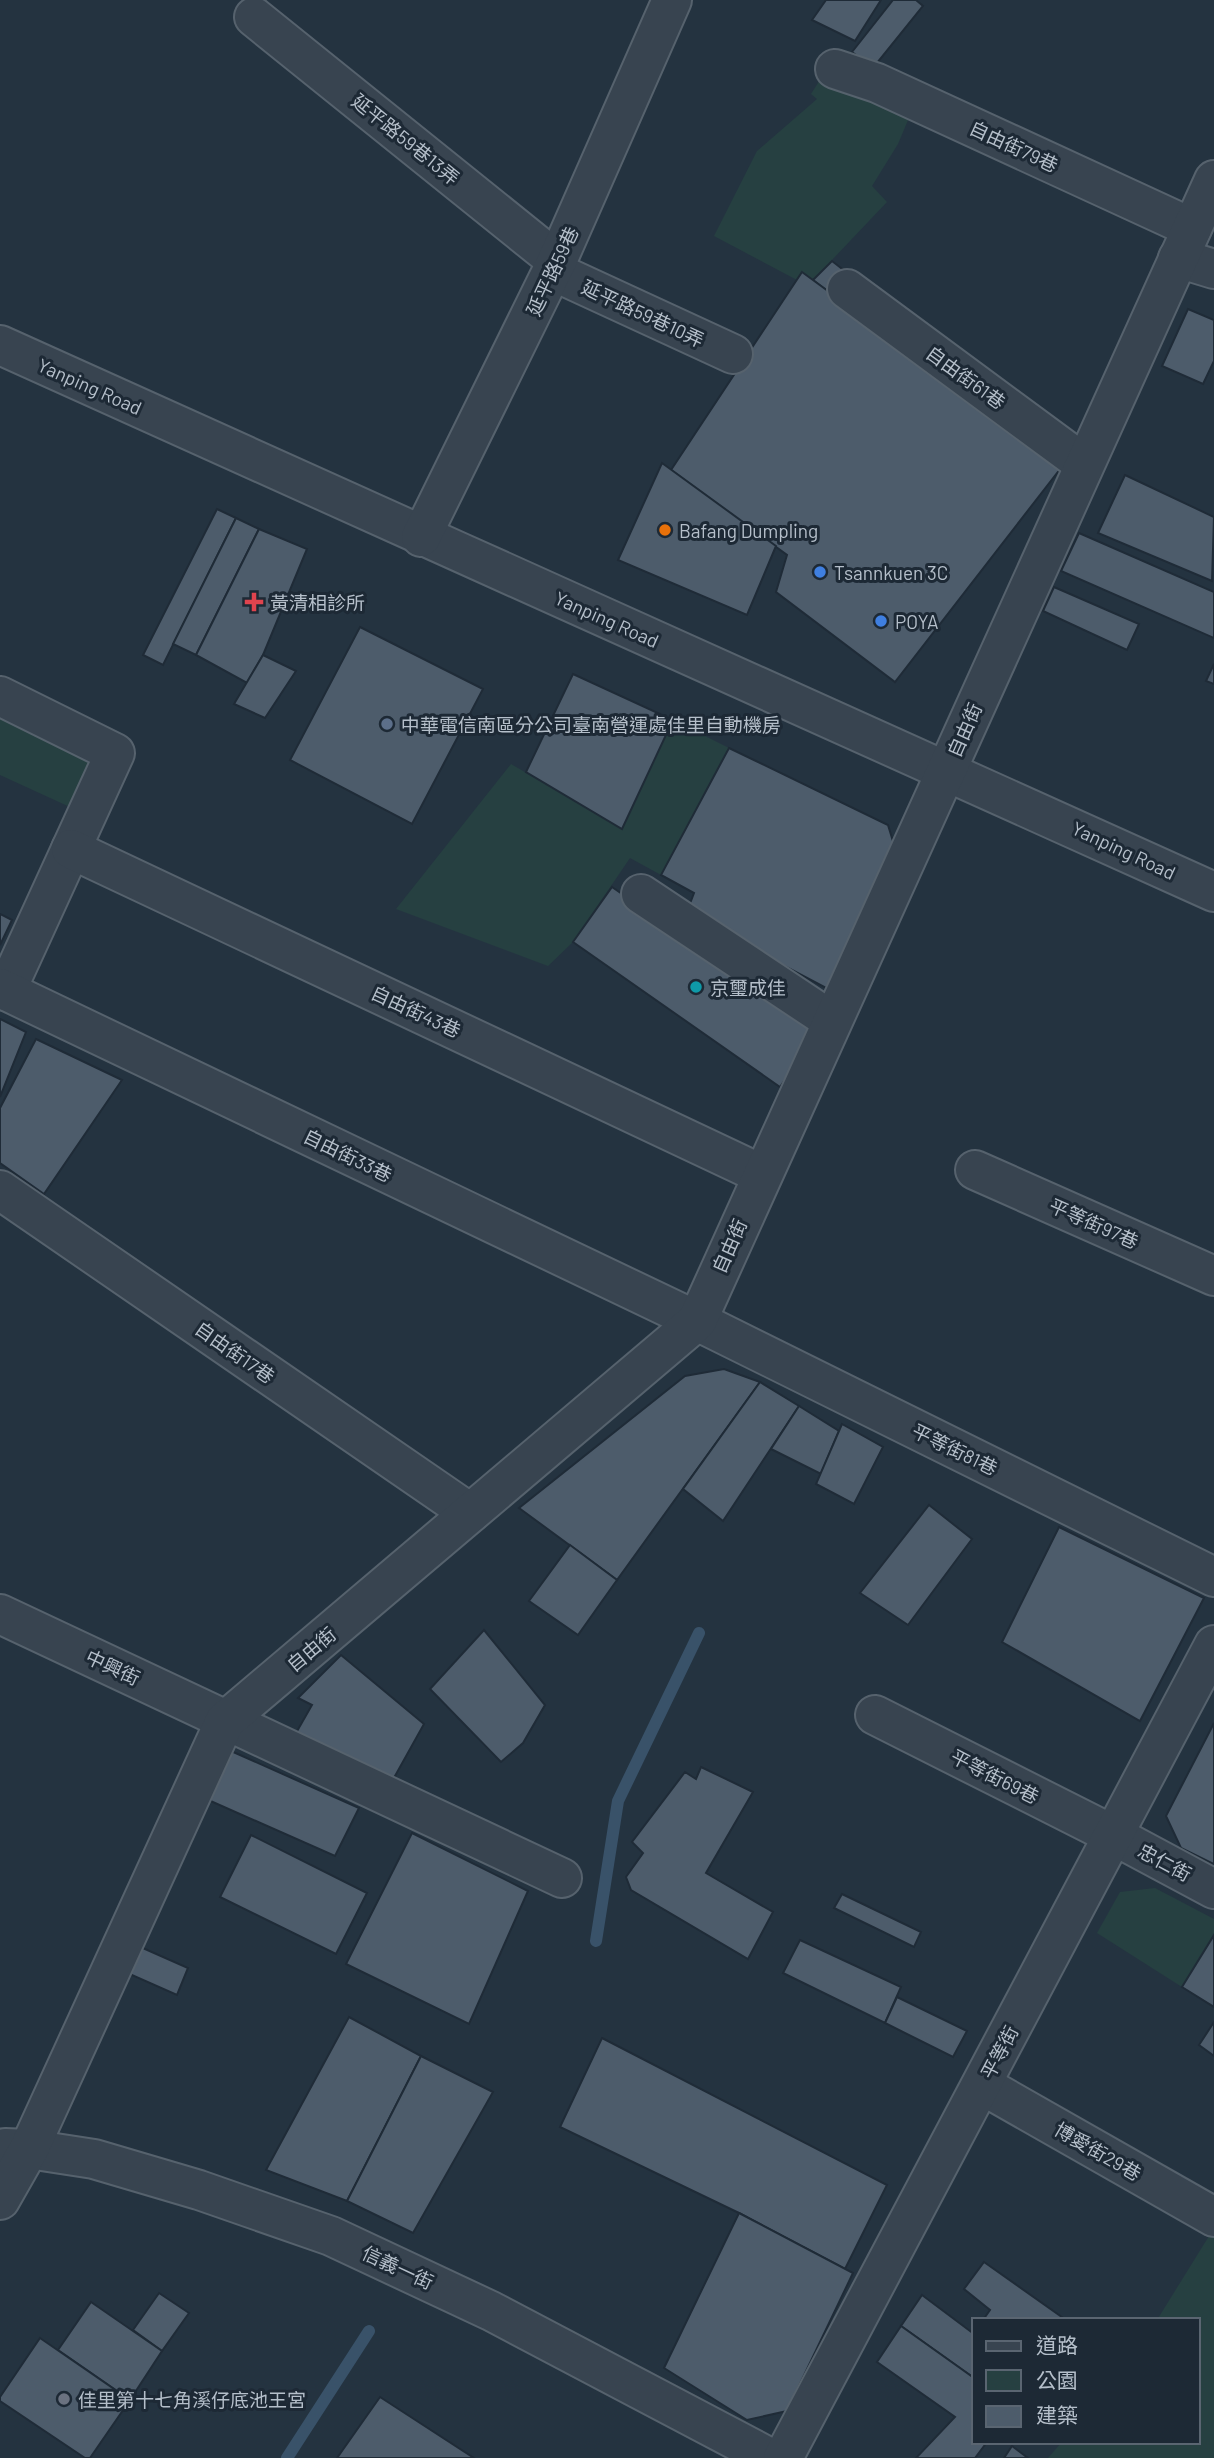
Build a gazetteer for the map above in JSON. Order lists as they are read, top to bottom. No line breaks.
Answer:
{"streets":{"street":["延平路59巷13弄","自由街79巷","延平路59巷","延平路59巷10弄","自由街61巷","Yanping Road","自由街","自由街43巷","自由街33巷","平等街97巷","自由街17巷","平等街81巷","中興街","平等街69巷","忠仁街","平等街","博愛街29巷","信義一街"]},"crossings":[["延平路59巷13弄","延平路59巷"],["延平路59巷13弄","延平路59巷10弄"],["自由街79巷","自由街"],["延平路59巷","延平路59巷10弄"],["延平路59巷","Yanping Road"],["自由街61巷","自由街"],["Yanping Road","自由街"],["自由街","自由街43巷"],["自由街","自由街33巷"],["自由街","自由街17巷"],["自由街","平等街81巷"],["自由街","中興街"],["自由街","信義一街"],["自由街33巷","平等街81巷"],["平等街69巷","忠仁街"],["平等街69巷","平等街"],["忠仁街","平等街"],["平等街","博愛街29巷"]],"places":{"other":["Bafang Dumpling","Tsannkuen 3C","POYA","中華電信南區分公司臺南營運處佳里自動機房","京璽成佳","佳里第十七角溪仔底池王宮"],"health":["黃清相診所"]},"legend":["道路","公園","建築"]}
